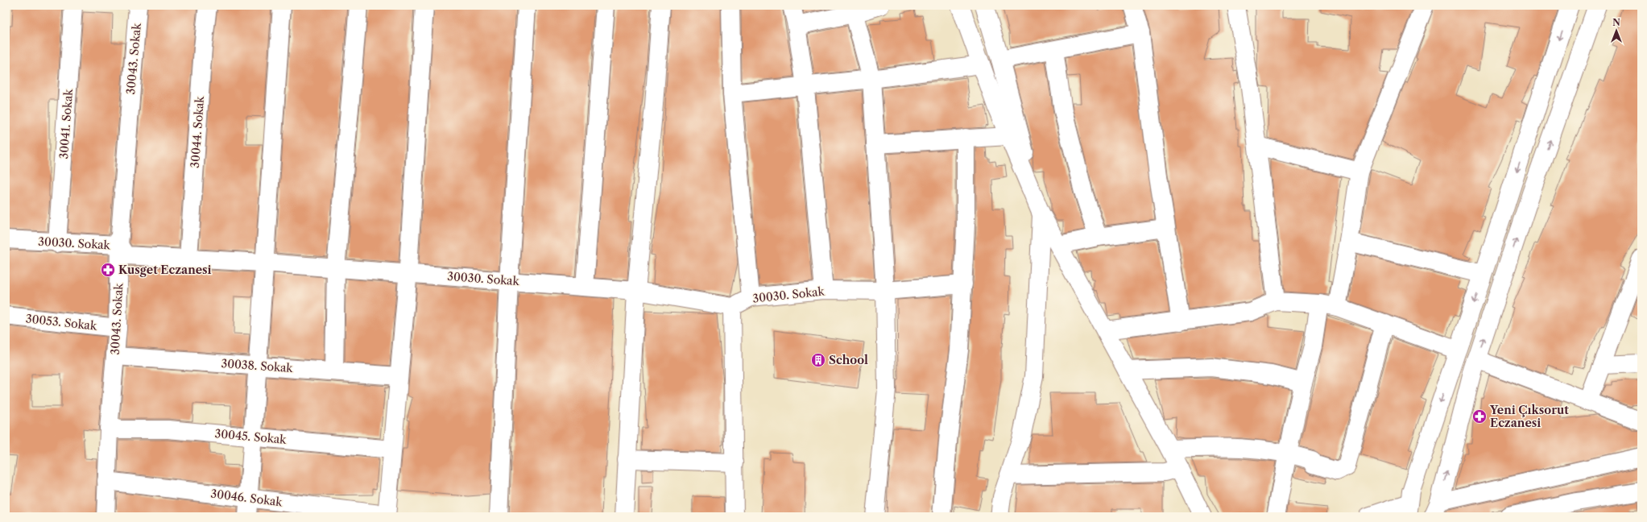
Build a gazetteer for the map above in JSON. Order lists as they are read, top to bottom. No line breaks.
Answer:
{"streets":{"street":["30043. Sokak","30041. Sokak","30044. Sokak","30030. Sokak","30053. Sokak","30038. Sokak","30045. Sokak","30046. Sokak"]},"crossings":[["30043. Sokak","30030. Sokak"],["30043. Sokak","30053. Sokak"],["30043. Sokak","30038. Sokak"],["30043. Sokak","30045. Sokak"],["30043. Sokak","30046. Sokak"],["30041. Sokak","30030. Sokak"],["30044. Sokak","30030. Sokak"]],"places":{"pharmacy":["Kusget Eczanesi","Yeni Çıksorut Eczanesi"],"building":["School"]},"north":"top"}
